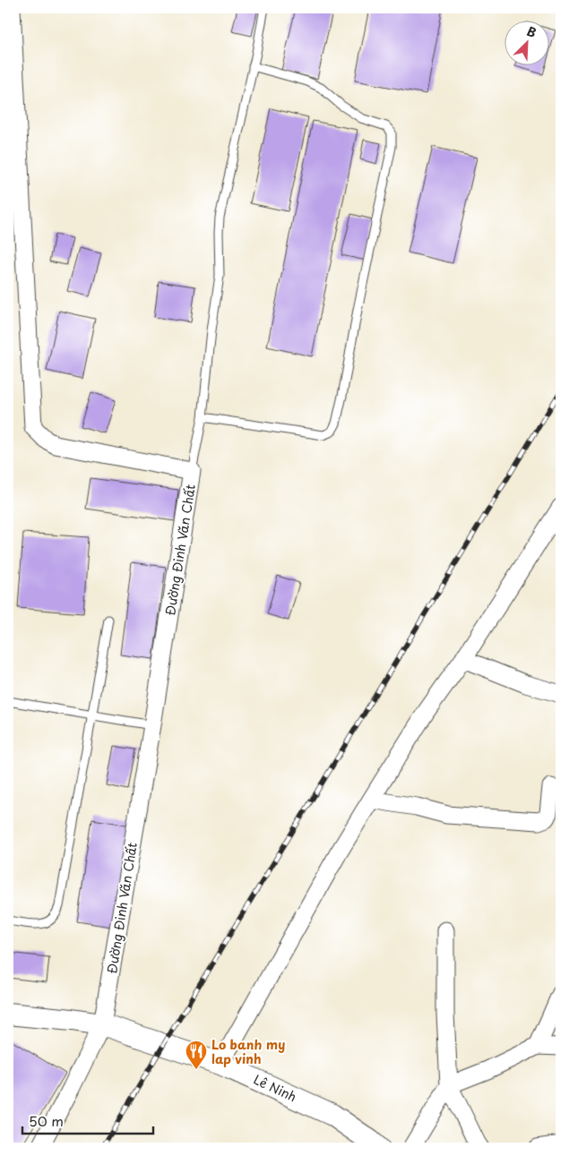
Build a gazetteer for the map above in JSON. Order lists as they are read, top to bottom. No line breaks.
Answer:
{"streets":{"street":["Đường Đinh Văn Chất","Lê Ninh"]},"crossings":[["Đường Đinh Văn Chất","Lê Ninh"]],"places":{"restaurant":["Lo banh my lap vinh"]},"scale_bar":"50 m","north":"top right"}
